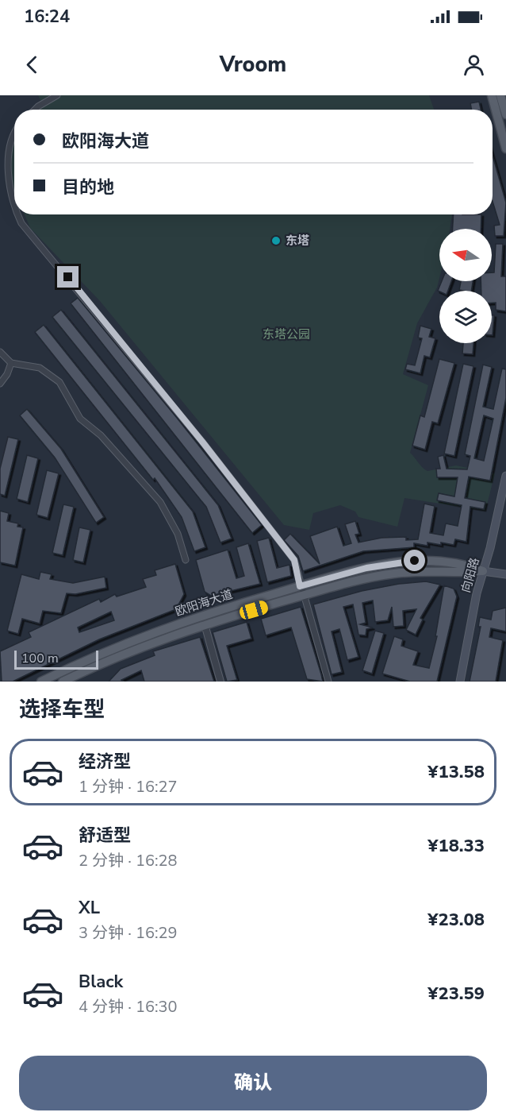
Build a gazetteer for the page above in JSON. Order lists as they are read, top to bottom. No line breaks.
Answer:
{"streets":{"main road":["向阳路","欧阳海大道"]},"crossings":[["向阳路","欧阳海大道"]],"parks":["东塔公园"],"places":["东塔"],"scale_bar":"100 m","north":"left","page":{"status":"16:24","header":"Vroom","banner":["欧阳海大道","目的地"],"scale":"100 m","heading":"选择车型","list":[{"name":"经济型","note":"1 分钟 · 16:27","value":"¥13.58"},{"name":"舒适型","note":"2 分钟 · 16:28","value":"¥18.33"},{"name":"XL","note":"3 分钟 · 16:29","value":"¥23.08"},{"name":"Black","note":"4 分钟 · 16:30","value":"¥23.59"}],"buttons":"确认"}}
